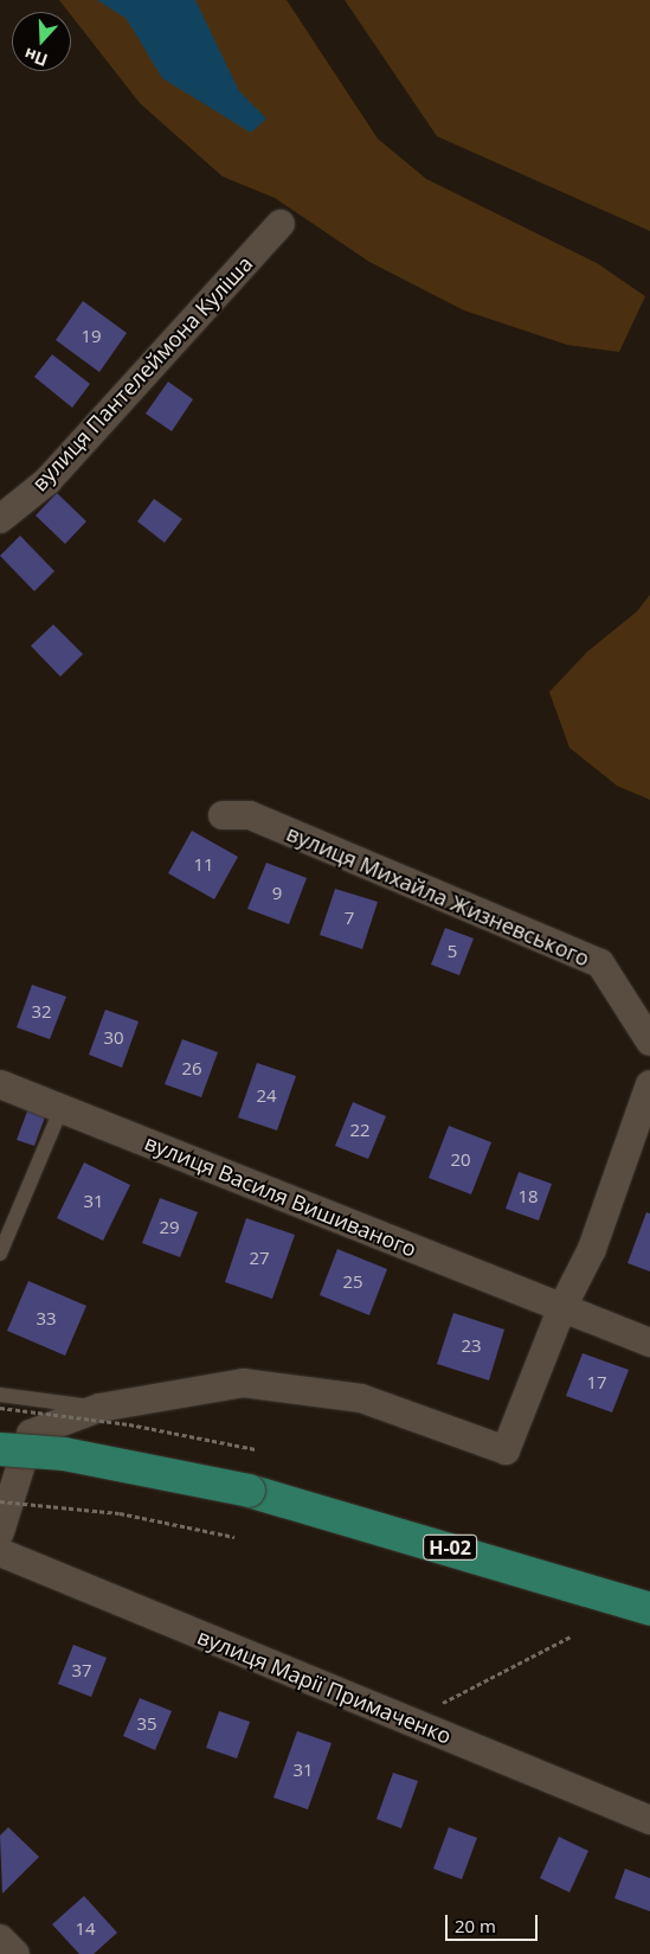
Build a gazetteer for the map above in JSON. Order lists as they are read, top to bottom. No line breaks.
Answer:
{"streets":{"main road":["Н-02"],"street":["вулиця Пантелеймона Куліша","вулиця Михайла Жизневського","вулиця Василя Вишиваного","вулиця Марії Примаченко"]},"house_numbers":["19","11","9","7","5","32","30","26","24","22","20","18","31","29","27","25","33","23","17","37","35","31","14"],"scale_bar":"20 m","north":"bottom"}
